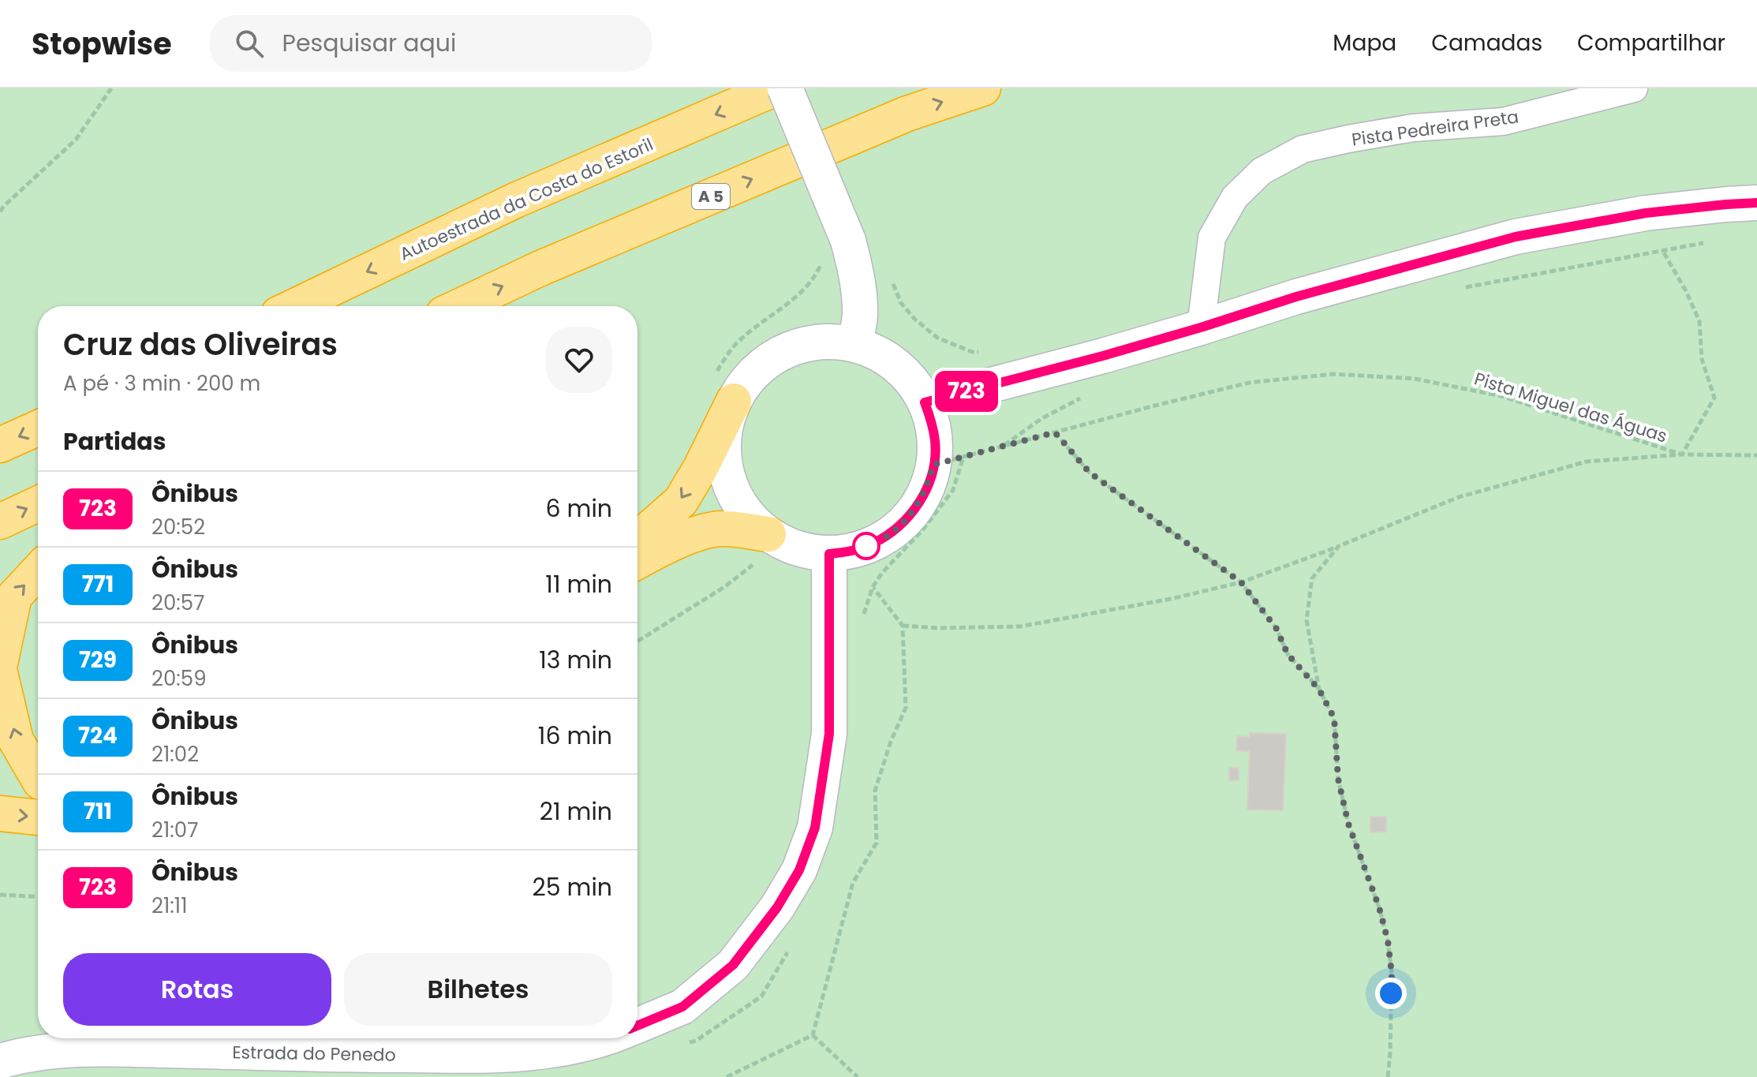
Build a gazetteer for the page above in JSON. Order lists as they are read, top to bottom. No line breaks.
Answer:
{"streets":{"highway":["A 5","Autoestrada da Costa do Estoril"],"street":["Pista Pedreira Preta","Estrada do Penedo"],"path":["Pista Miguel das Águas"]},"crossings":[["Pista Miguel das Águas","Estrada do Penedo"]],"lines":["bus line 723"],"page":{"header":"Stopwise","search":"Pesquisar aqui","nav":["Mapa","Camadas","Compartilhar"],"on_map":"723","heading":[["Cruz das Oliveiras","A pé · 3 min · 200 m"],"Partidas"],"list":[{"mark":"723","name":"Ônibus","note":"20:52","value":"6 min"},{"mark":"771","name":"Ônibus","note":"20:57","value":"11 min"},{"mark":"729","name":"Ônibus","note":"20:59","value":"13 min"},{"mark":"724","name":"Ônibus","note":"21:02","value":"16 min"},{"mark":"711","name":"Ônibus","note":"21:07","value":"21 min"},{"mark":"723","name":"Ônibus","note":"21:11","value":"25 min"}],"buttons":["Rotas","Bilhetes"]}}
